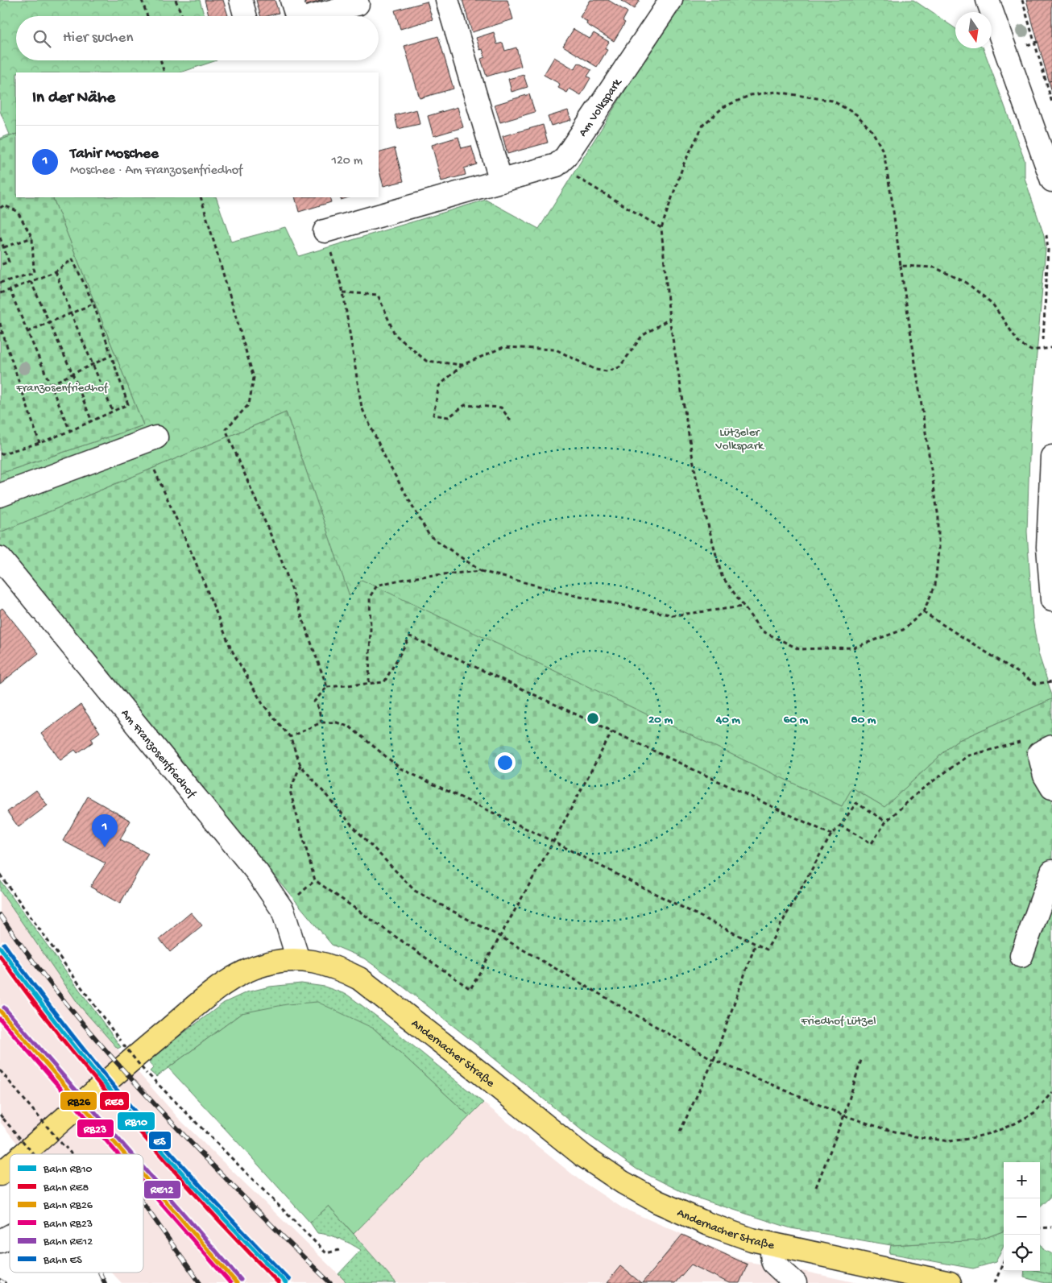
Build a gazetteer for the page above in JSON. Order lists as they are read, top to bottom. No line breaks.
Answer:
{"streets":{"main road":["Andernacher Straße"],"street":["Am Volkspark","Am Franzosenfriedhof"]},"crossings":[["Am Franzosenfriedhof","Andernacher Straße"]],"parks":["Franzosenfriedhof","Lützeler Volkspark","Friedhof Lützel"],"lines":["rail line ES","rail line RB10","rail line RE8","rail line RE12","rail line RB26","rail line RB23"],"legend":["Bahn RB10","Bahn RE8","Bahn RB26","Bahn RB23","Bahn RE12","Bahn ES"],"north":"bottom","page":{"search":"Hier suchen","heading":"In der Nähe","list":[{"mark":"1","name":"Tahir Moschee","note":"Moschee · Am Franzosenfriedhof","value":"120 m"}],"pins":"1","map_buttons":["+","−"]},"rings":["20 m","40 m","60 m","80 m"]}
